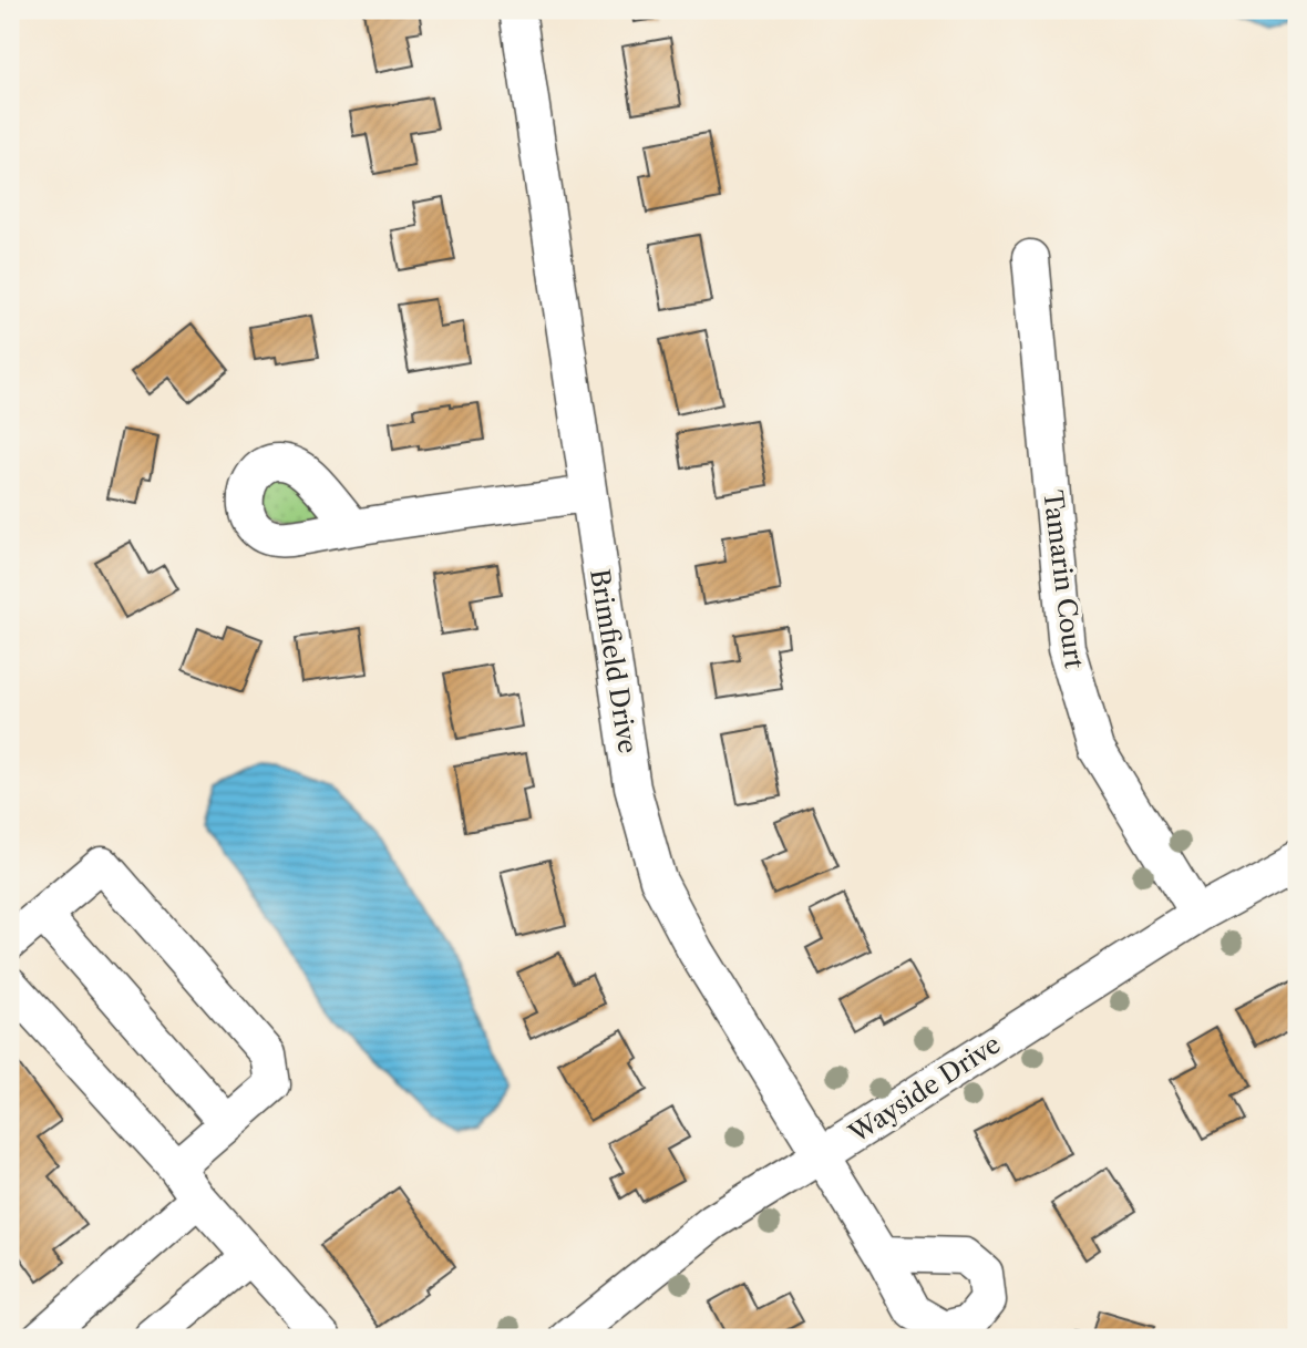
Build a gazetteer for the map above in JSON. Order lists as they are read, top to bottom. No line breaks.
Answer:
{"streets":{"street":["Tamarin Court","Brimfield Drive","Wayside Drive"]},"crossings":[["Tamarin Court","Wayside Drive"],["Brimfield Drive","Wayside Drive"]]}
